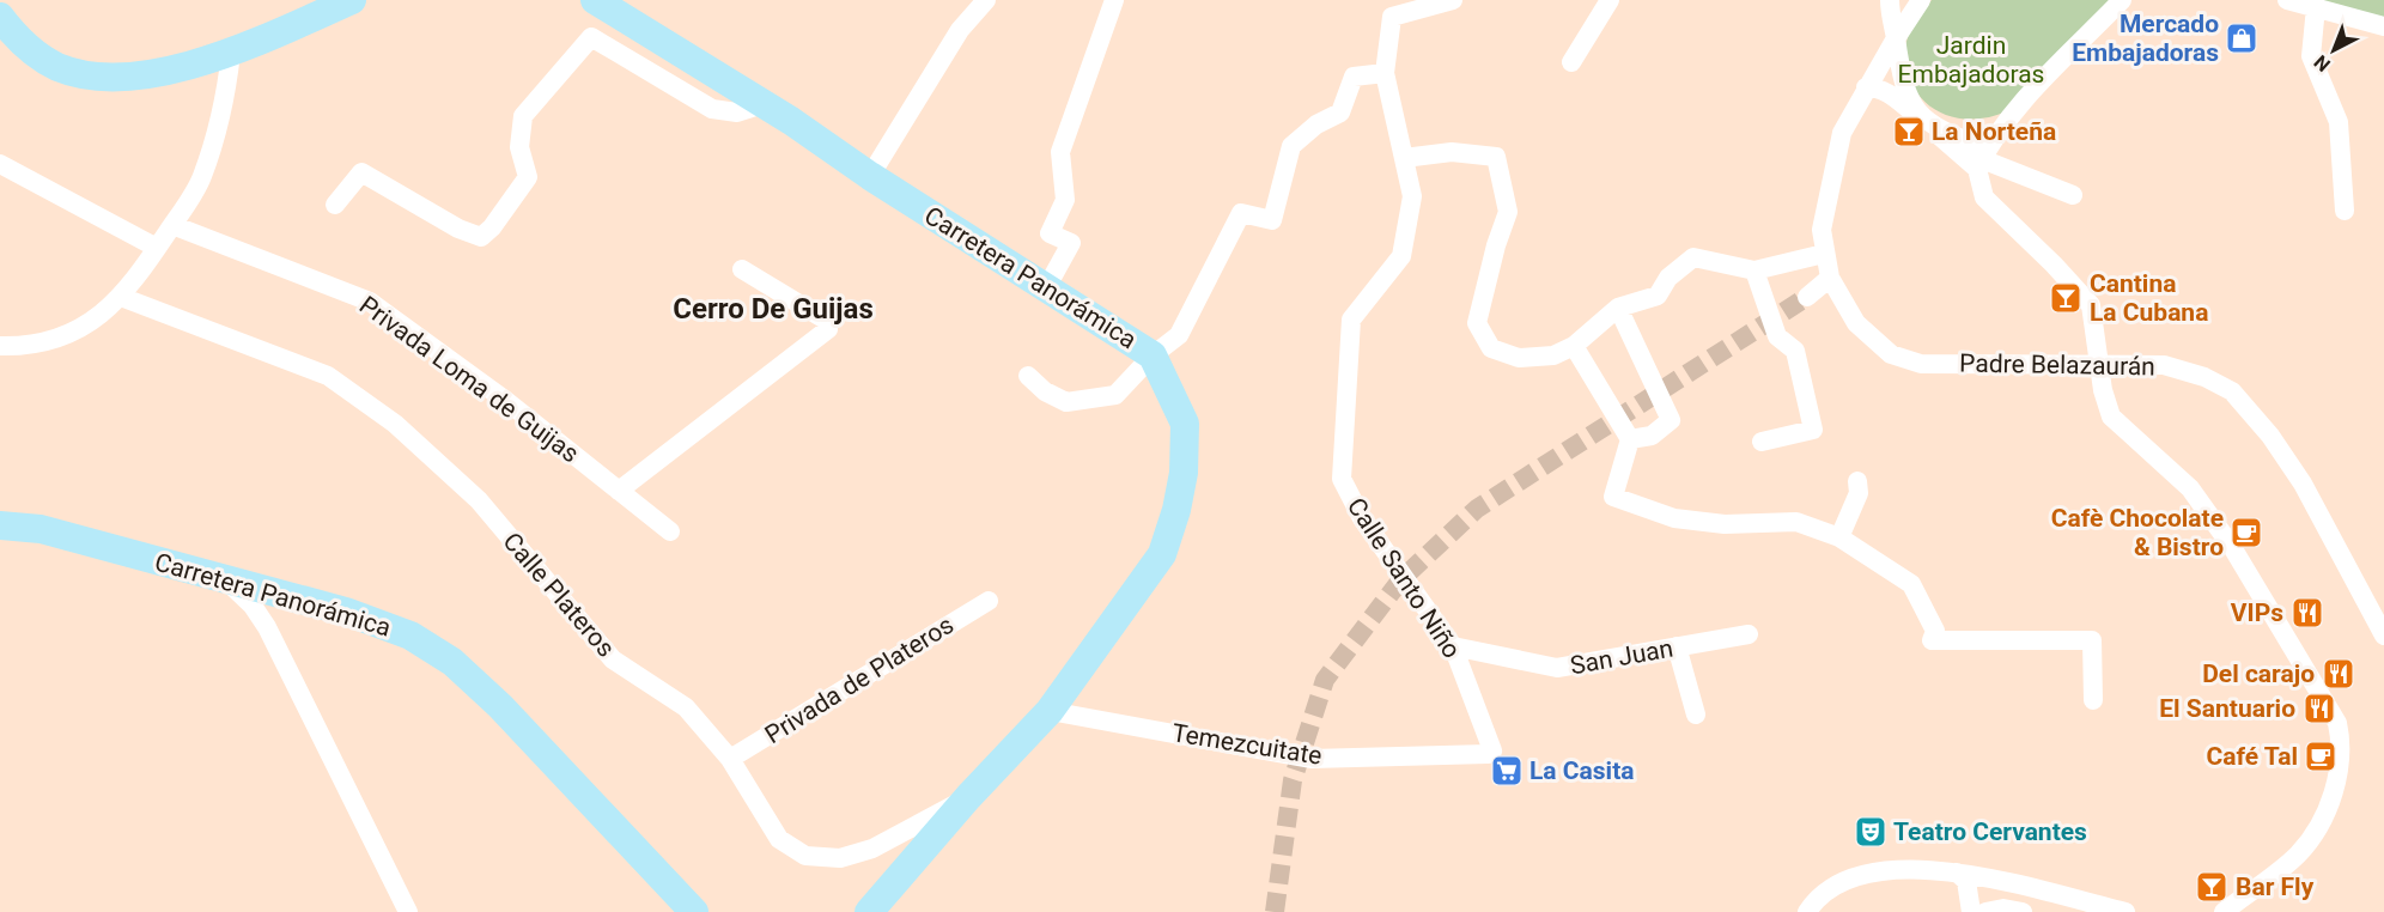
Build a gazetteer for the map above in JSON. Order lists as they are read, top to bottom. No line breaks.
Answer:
{"streets":{"street":["Carretera Panorámica","Padre Belazaurán","Privada Loma de Guijas","Calle Santo Niño","Calle Plateros","San Juan","Privada de Plateros","Temezcuitate"]},"crossings":[["Carretera Panorámica","Calle Plateros"],["Carretera Panorámica","Temezcuitate"],["Calle Santo Niño","San Juan"],["Calle Santo Niño","Temezcuitate"],["Calle Plateros","Privada de Plateros"]],"districts":["Cerro De Guijas"],"parks":["Jardin Embajadoras"],"places":{"shop":["Mercado Embajadoras"],"bar":["La Norteña","Cantina La Cubana","Bar Fly"],"cafe":["Cafè Chocolate & Bistro","Café Tal"],"restaurant":["VIPs","Del carajo","El Santuario"],"supermarket":["La Casita"],"theatre":["Teatro Cervantes"]},"north":"bottom left"}
